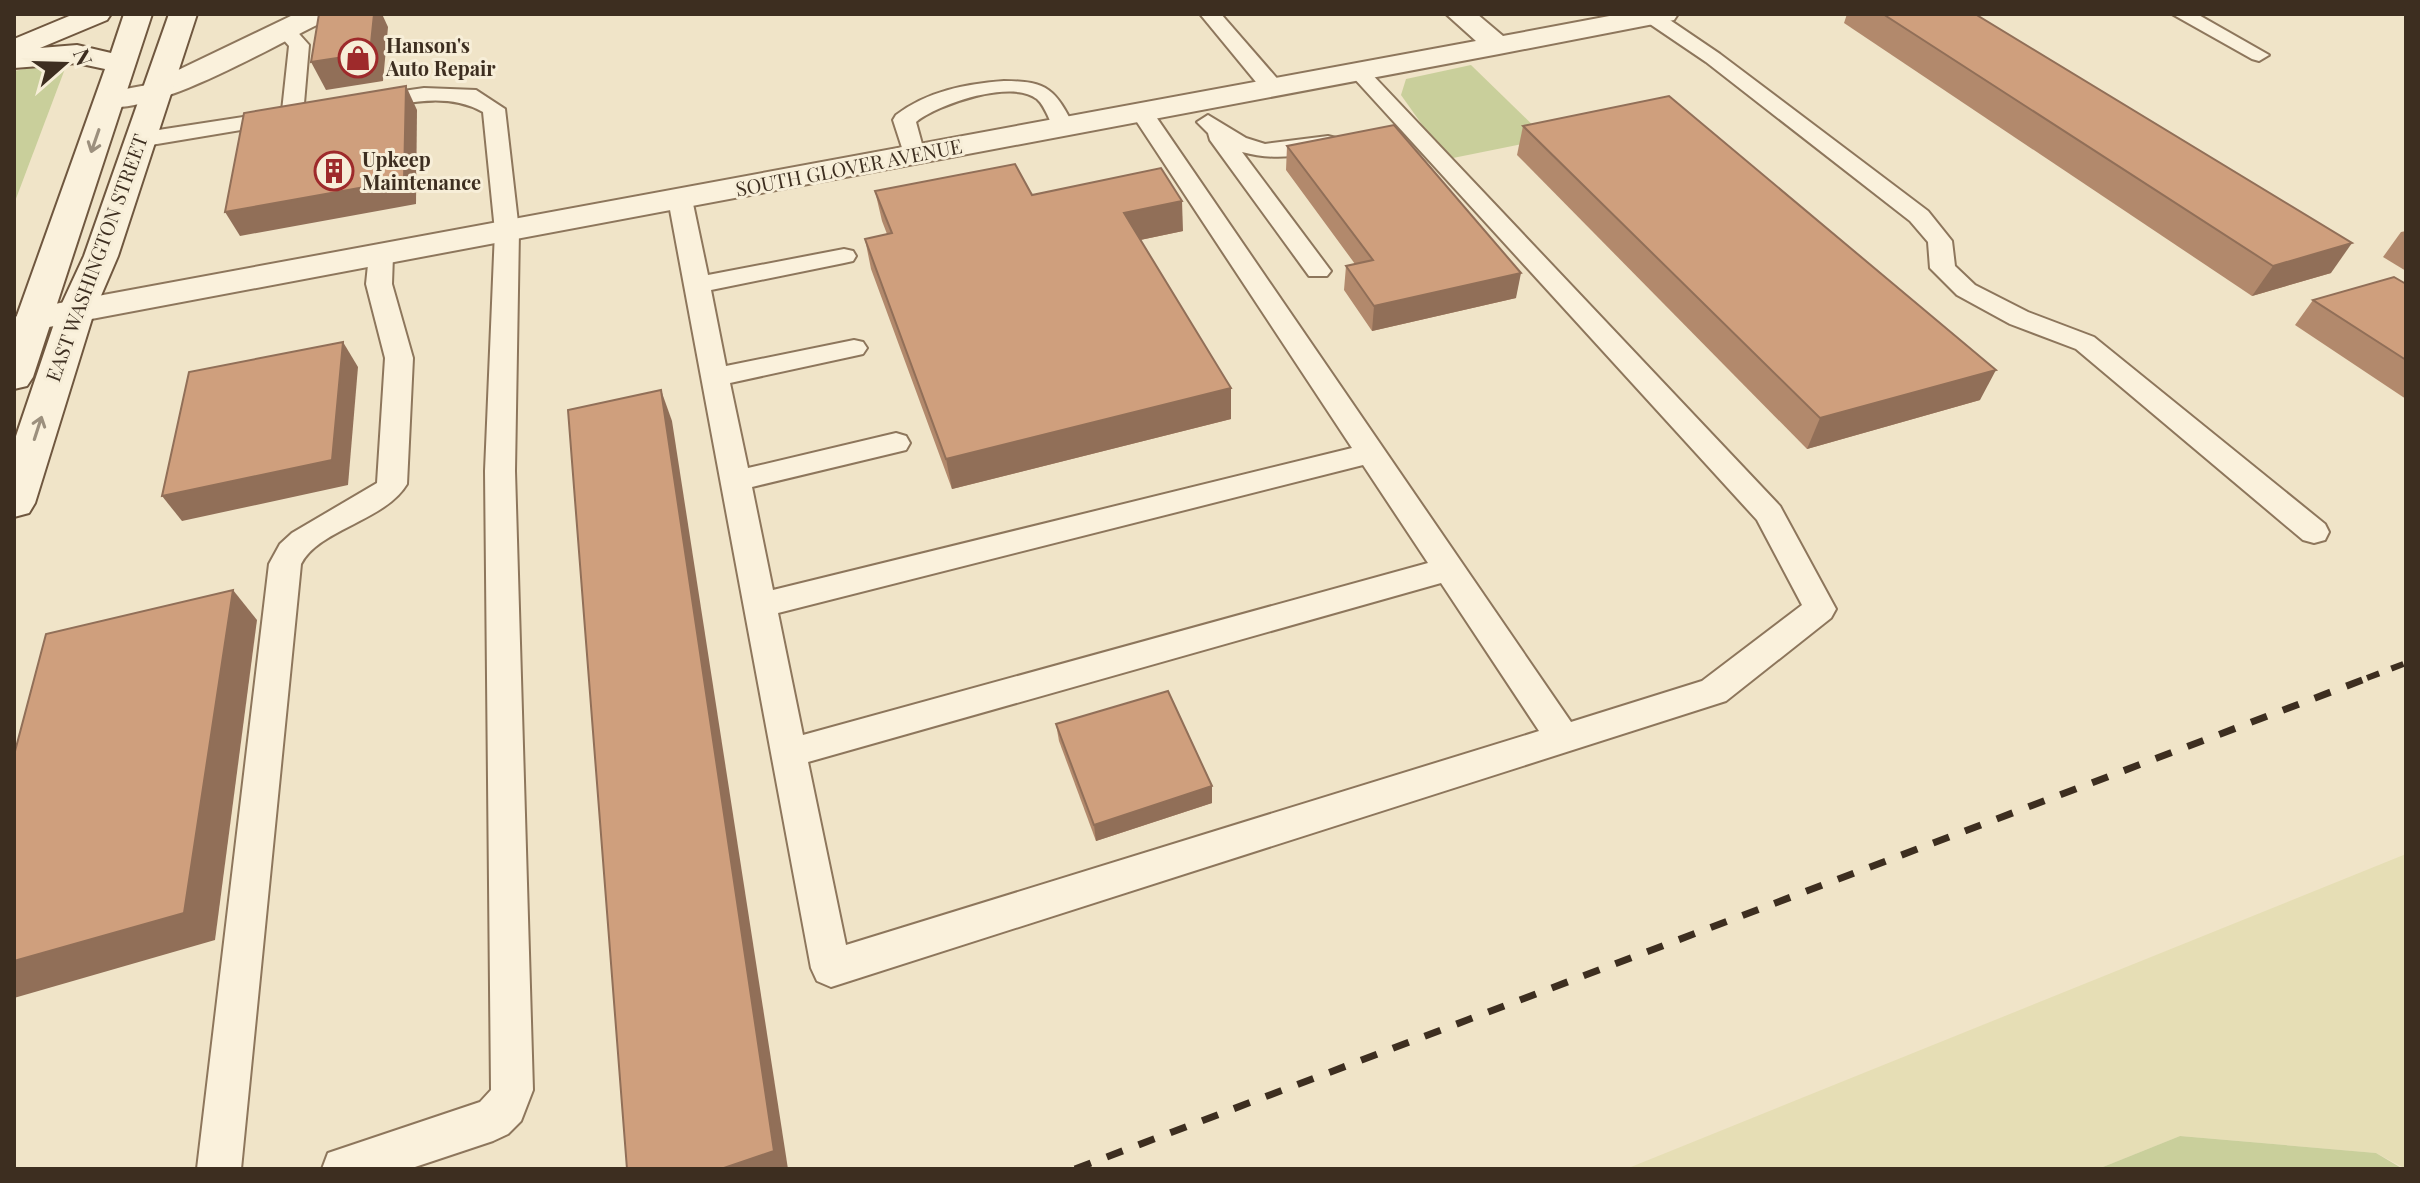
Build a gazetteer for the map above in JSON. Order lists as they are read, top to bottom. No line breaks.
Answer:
{"streets":{"street":["SOUTH GLOVER AVENUE","EAST WASHINGTON STREET"]},"crossings":[["SOUTH GLOVER AVENUE","EAST WASHINGTON STREET"]],"places":{"shop":["Hanson's Auto Repair"],"building":["Upkeep Maintenance"]},"north":"right"}
